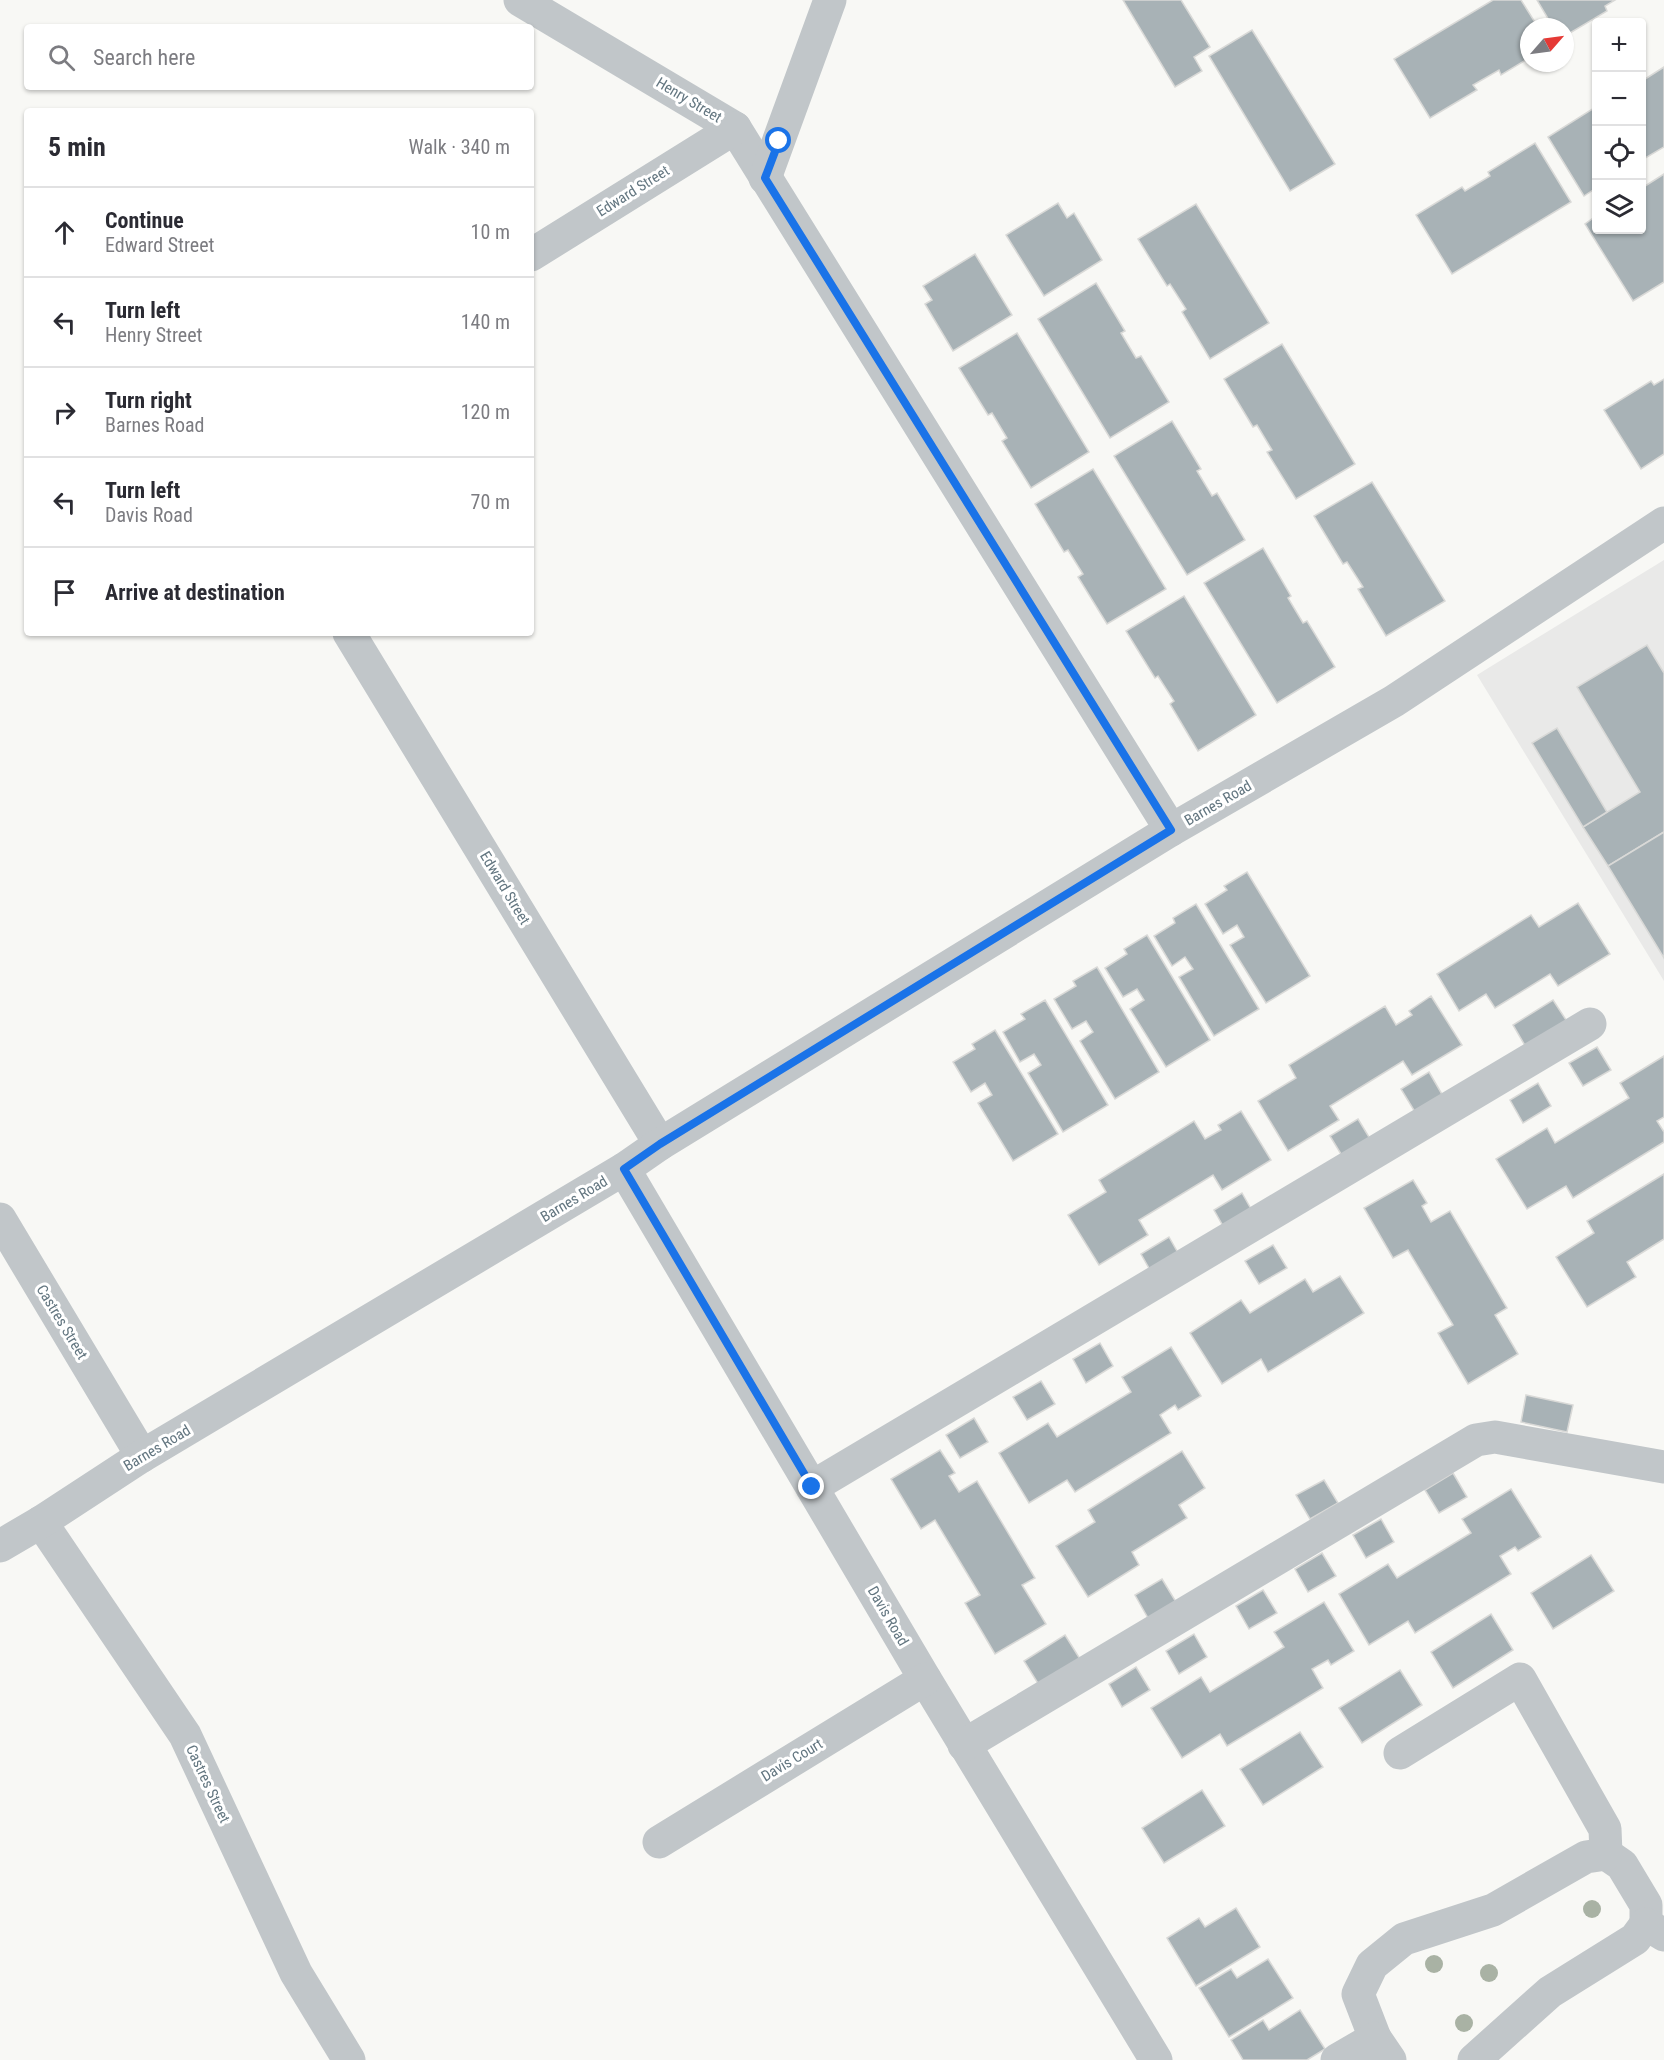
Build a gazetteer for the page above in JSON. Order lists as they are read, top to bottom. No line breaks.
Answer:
{"streets":{"street":["Henry Street","Edward Street","Barnes Road","Castres Street","Davis Road","Davis Court"]},"crossings":[["Henry Street","Edward Street"],["Henry Street","Barnes Road"],["Edward Street","Barnes Road"],["Barnes Road","Castres Street"],["Barnes Road","Davis Road"],["Davis Road","Davis Court"]],"north":"top right","page":{"map_buttons":["+","−"],"search":"Search here","heading":["5 min","Walk · 340 m"],"list":[["Continue","Edward Street","10 m"],["Turn left","Henry Street","140 m"],["Turn right","Barnes Road","120 m"],["Turn left","Davis Road","70 m"],"Arrive at destination"]}}
